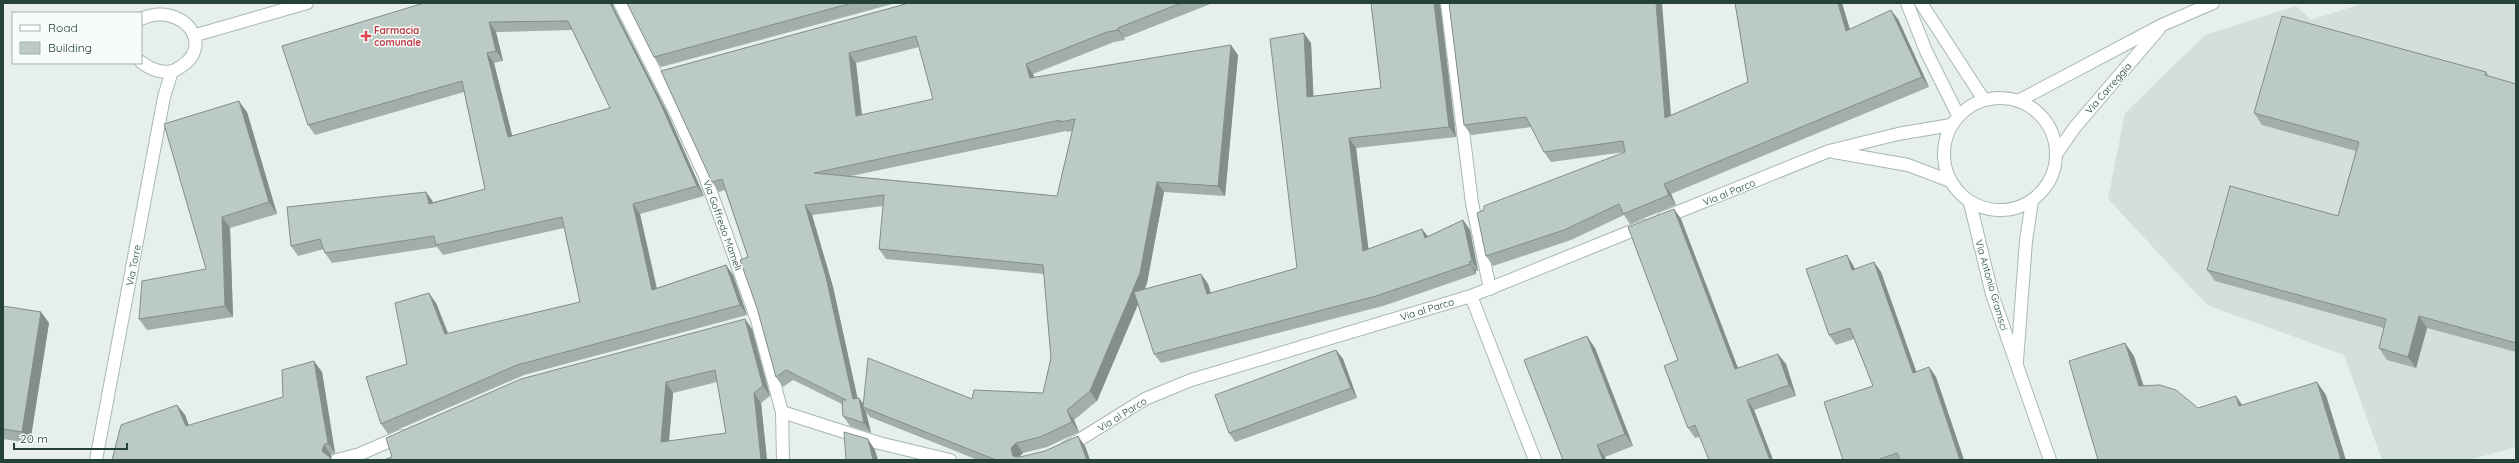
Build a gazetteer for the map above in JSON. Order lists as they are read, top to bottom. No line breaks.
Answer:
{"streets":{"street":["Via Carreggia","Via al Parco","Via Goffredo Mameli","Via Torre","Via Antonio Gramsci"]},"crossings":[["Via Carreggia","Via al Parco"],["Via Carreggia","Via Antonio Gramsci"],["Via al Parco","Via Antonio Gramsci"]],"places":{"health":["Farmacia comunale"]},"legend":["Road","Building"],"scale_bar":"20 m"}
